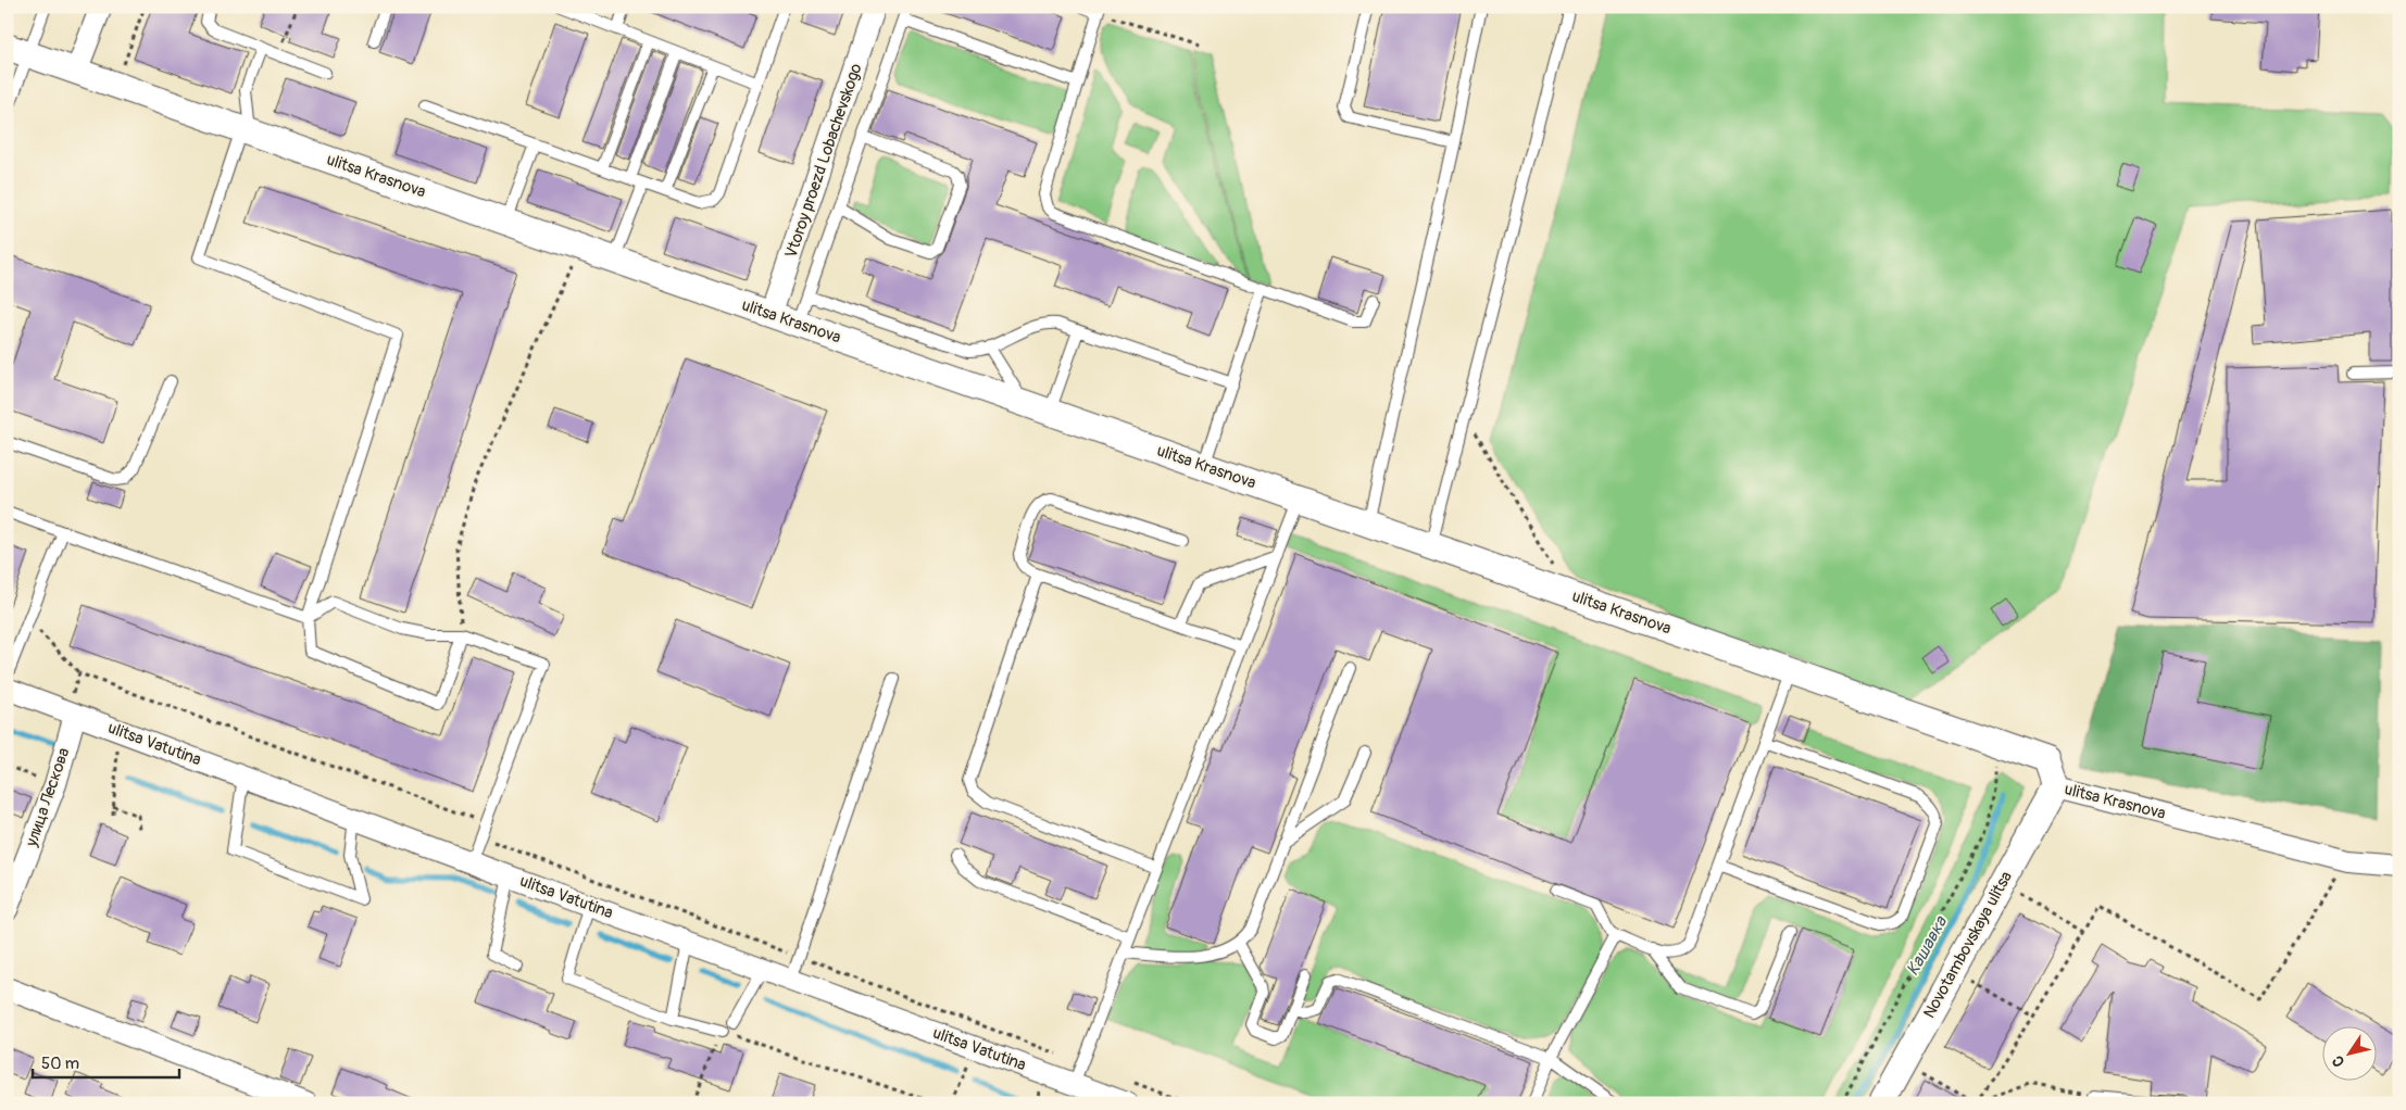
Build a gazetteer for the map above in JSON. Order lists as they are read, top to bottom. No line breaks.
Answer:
{"streets":{"street":["Vtoroy proezd Lobachevskogo","ulitsa Krasnova","ulitsa Vatutina","улица Лескова","Novotambovskaya ulitsa"]},"crossings":[["Vtoroy proezd Lobachevskogo","ulitsa Krasnova"],["ulitsa Krasnova","Novotambovskaya ulitsa"],["ulitsa Vatutina","улица Лескова"]],"water":["Кашавка"],"scale_bar":"50 m","north":"bottom left"}
